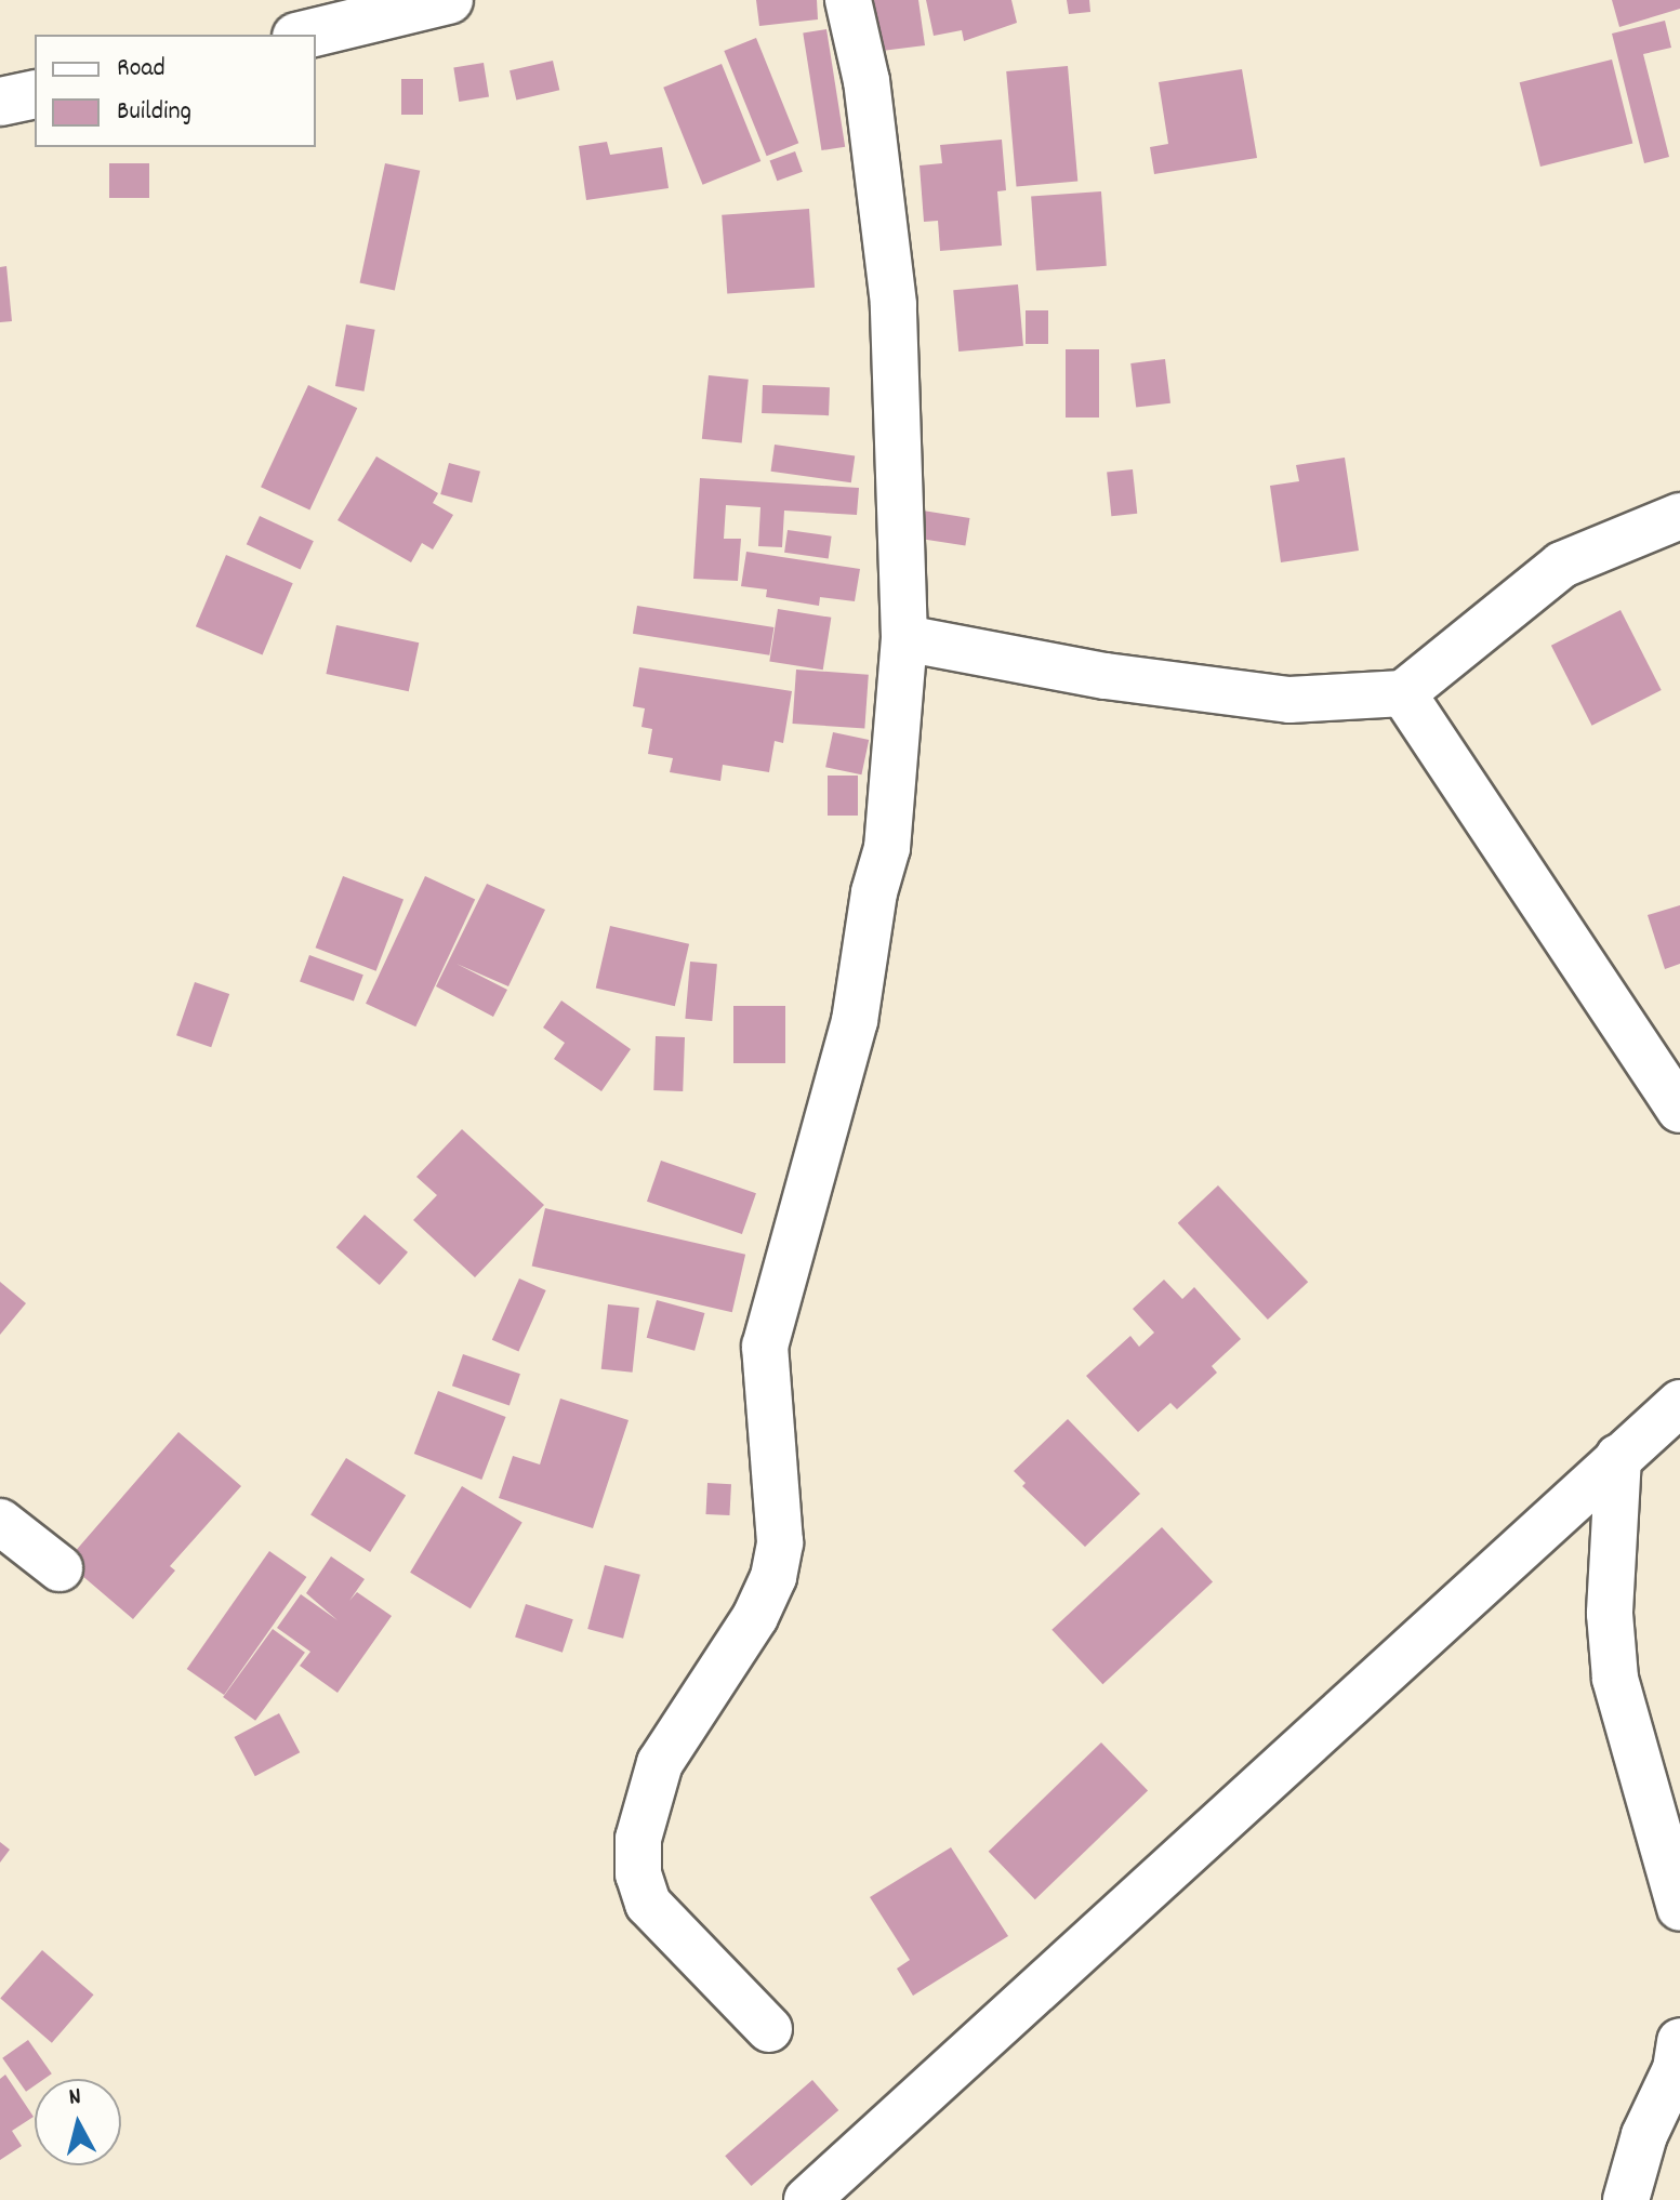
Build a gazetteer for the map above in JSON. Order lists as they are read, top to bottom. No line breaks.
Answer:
{"legend":["Road","Building"],"north":"top"}
